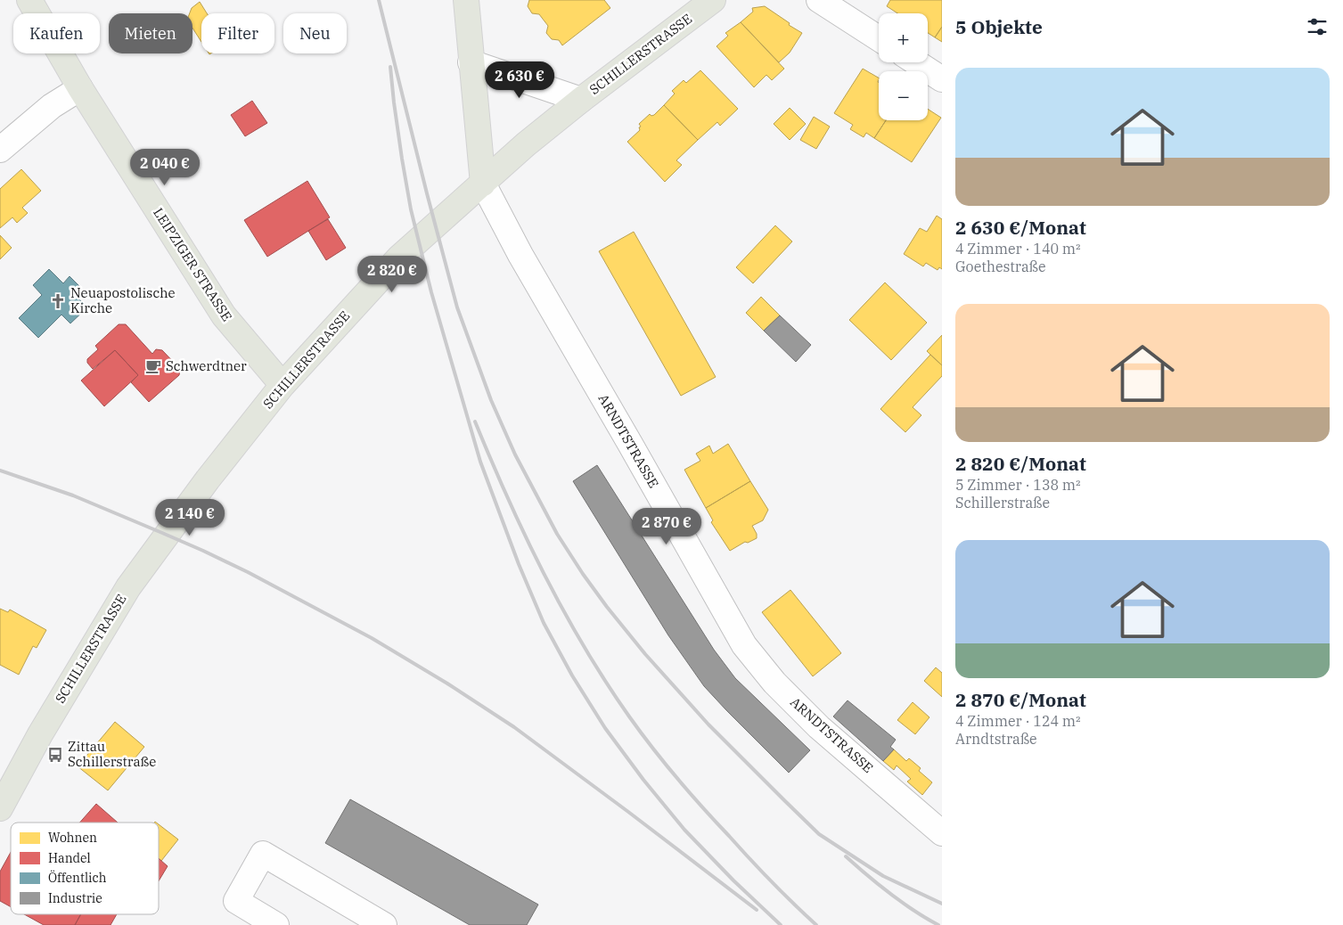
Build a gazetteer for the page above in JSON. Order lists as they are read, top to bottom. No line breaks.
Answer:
{"streets":{"main road":["SCHILLERSTRASSE","LEIPZIGER STRASSE"],"street":["ARNDTSTRASSE"]},"crossings":[["SCHILLERSTRASSE","LEIPZIGER STRASSE"],["SCHILLERSTRASSE","ARNDTSTRASSE"]],"places":{"church":["Neuapostolische Kirche"],"cafe":["Schwerdtner"],"bus stop":["Zittau Schillerstraße"]},"legend":["Wohnen","Handel","Öffentlich","Industrie"],"page":{"heading":"5 Objekte","map_buttons":["+","−"],"chip":["Kaufen","Mieten","Filter","Neu"],"list":[{"name":"2 630 €/Monat","note":"4 Zimmer · 140 m² · Goethestraße"},{"name":"2 820 €/Monat","note":"5 Zimmer · 138 m² · Schillerstraße"},{"name":"2 870 €/Monat","note":"4 Zimmer · 124 m² · Arndtstraße"}],"price":["2 630 €","2 040 €","2 820 €","2 140 €","2 870 €"]}}
